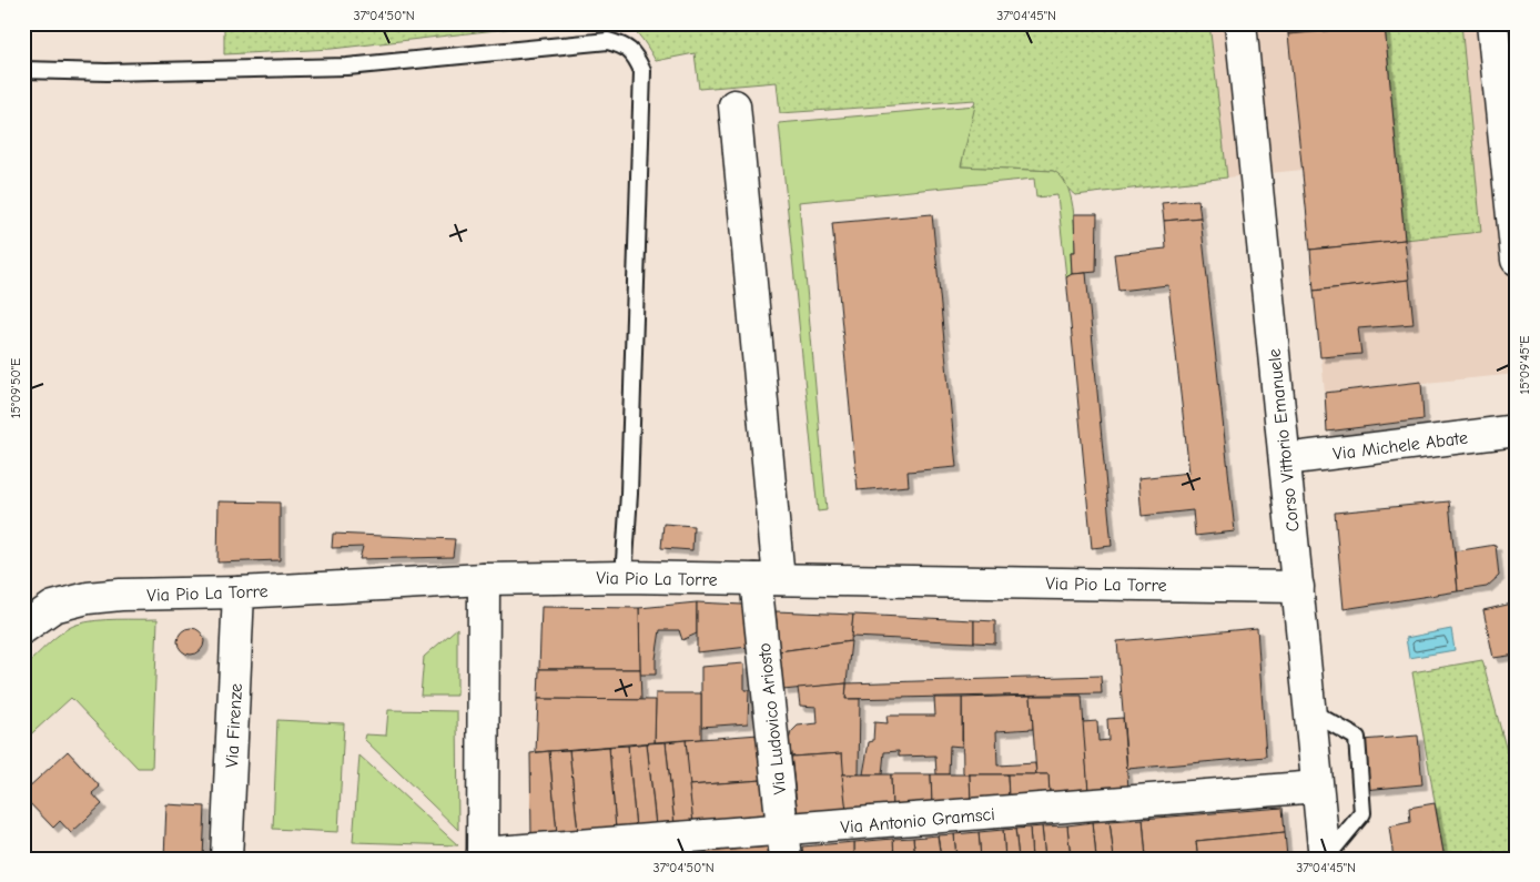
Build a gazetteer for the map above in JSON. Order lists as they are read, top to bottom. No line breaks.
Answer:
{"streets":{"street":["Corso Vittorio Emanuele","Via Michele Abate","Via Pio La Torre","Via Ludovico Ariosto","Via Firenze","Via Antonio Gramsci"]},"crossings":[["Corso Vittorio Emanuele","Via Michele Abate"],["Corso Vittorio Emanuele","Via Pio La Torre"],["Corso Vittorio Emanuele","Via Antonio Gramsci"],["Via Pio La Torre","Via Ludovico Ariosto"],["Via Pio La Torre","Via Firenze"],["Via Ludovico Ariosto","Via Antonio Gramsci"]],"coordinates":["37°04'50\"N","37°04'45\"N","15°09'45\"E","15°09'50\"E"]}
